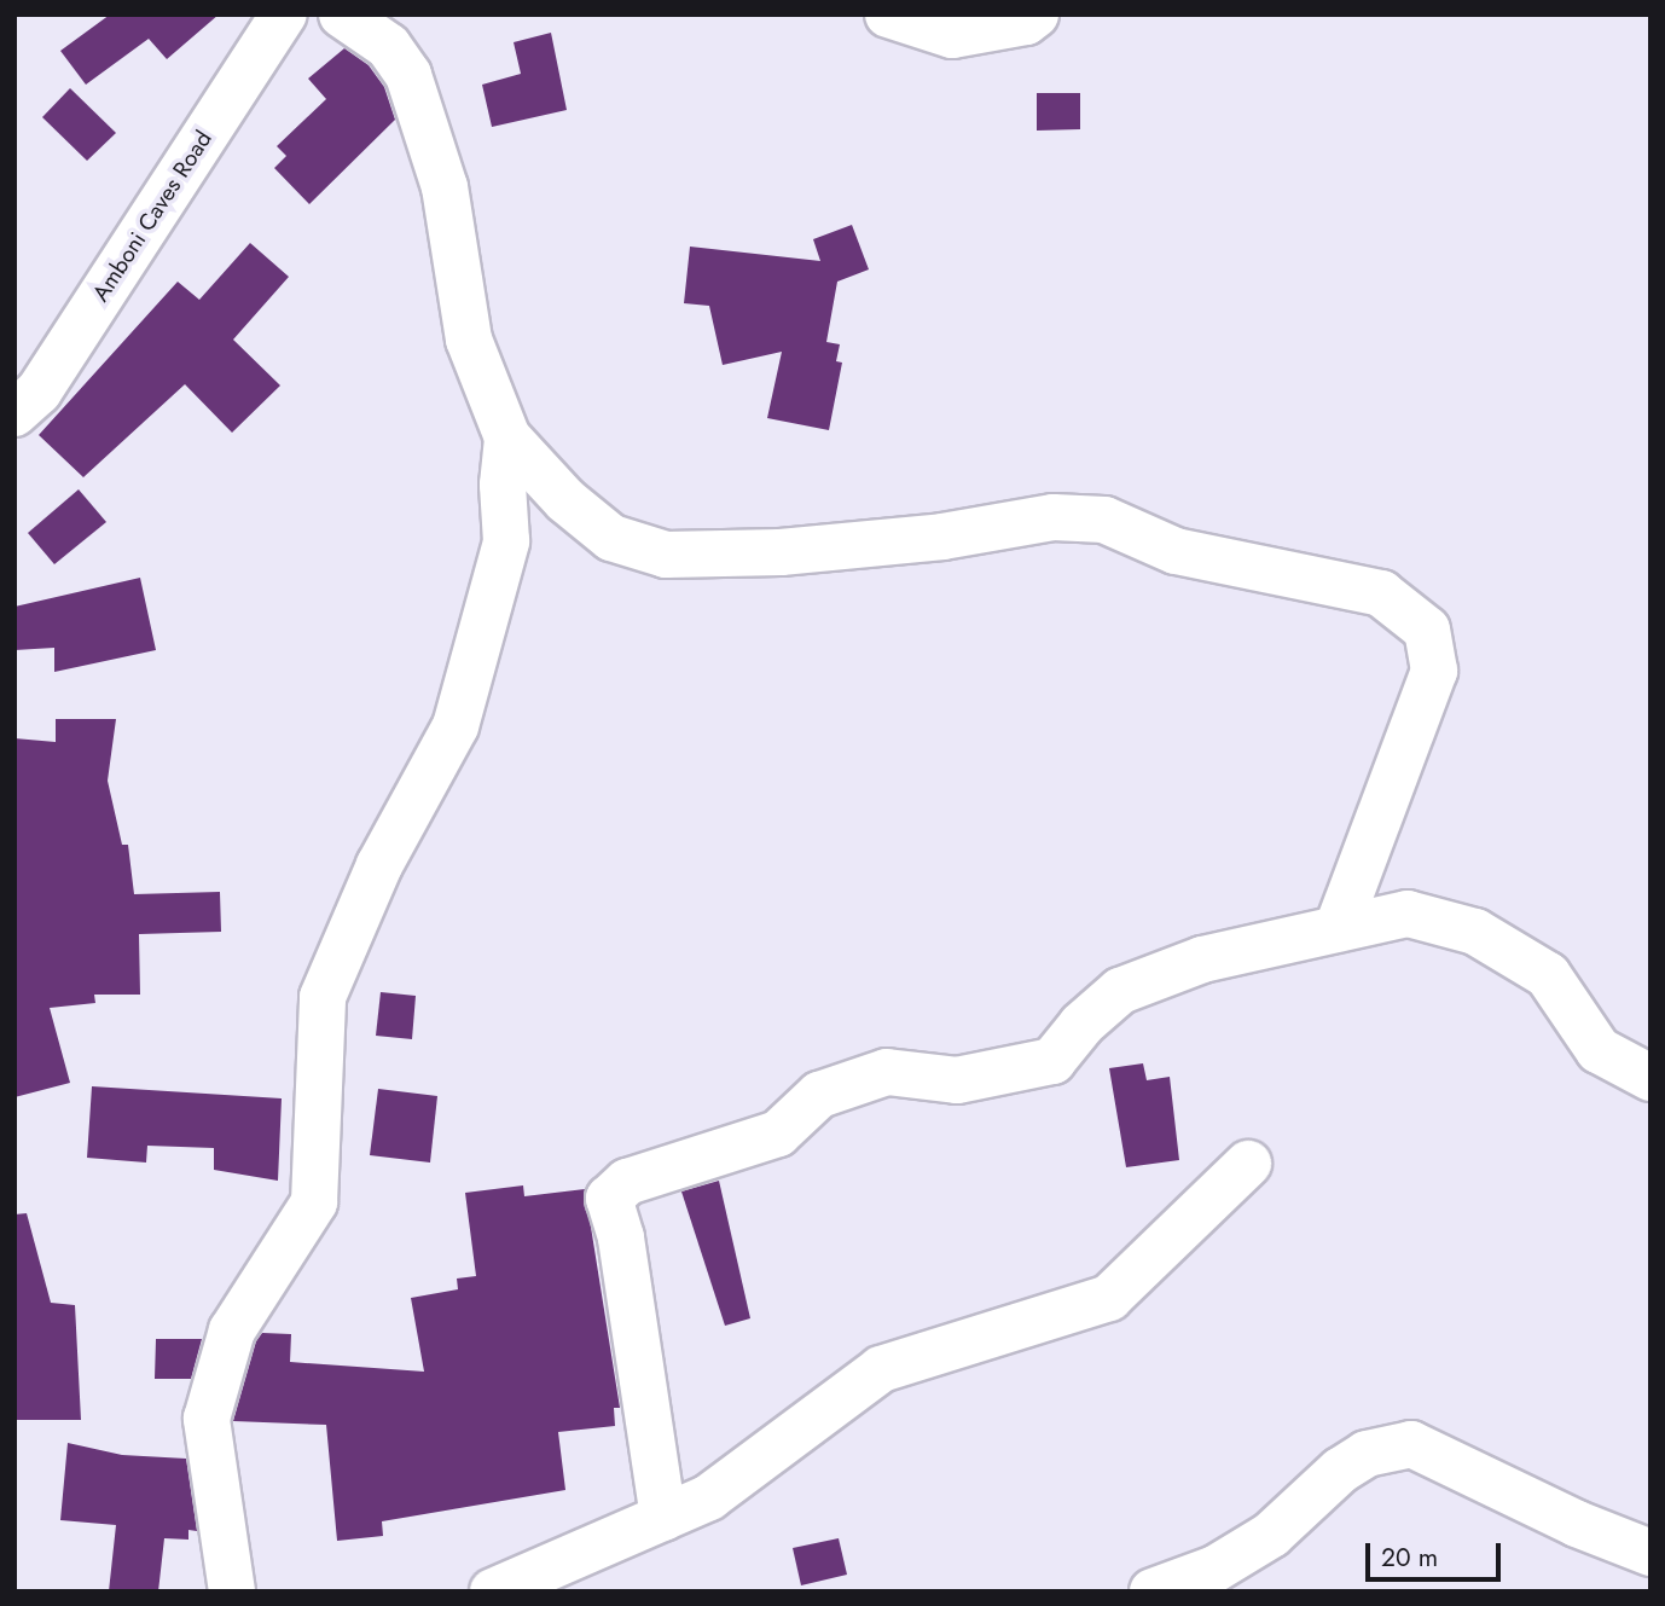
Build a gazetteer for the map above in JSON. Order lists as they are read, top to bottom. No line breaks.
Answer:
{"streets":{"street":["Amboni Caves Road"]},"scale_bar":"20 m"}
